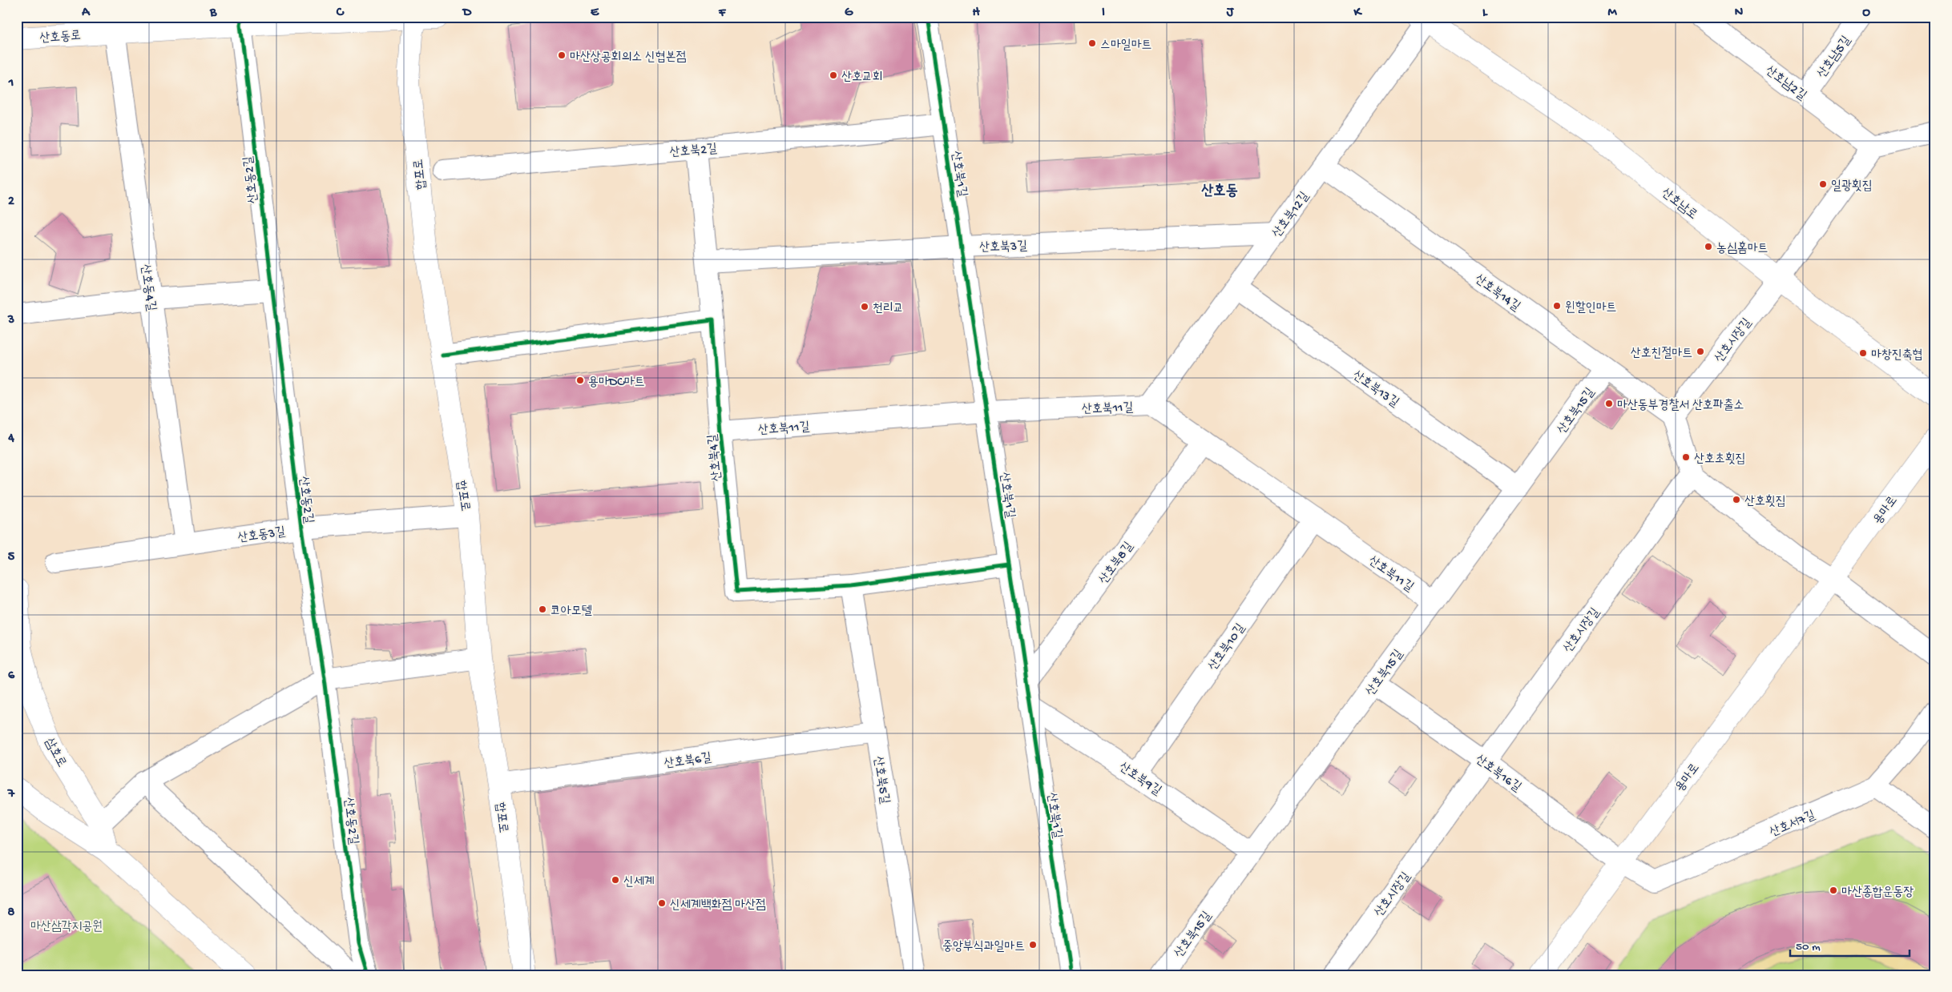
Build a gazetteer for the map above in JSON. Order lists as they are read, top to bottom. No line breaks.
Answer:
{"streets":{"main road":["산호동로","합포로","산호남로","용마로","삼호로"],"street":["산호남5길","산호남2길","산호북2길","산호북1길","산호동2길","산호북12길","산호북3길","산호동4길","산호북14길","산호시장길","산호북13길","산호북11길","산호북15길","산호북4길","산호동3길","산호북8길","산호북10길","산호북6길","산호북16길","산호북9길","산호북5길","산호서7길"]},"crossings":[["산호동로","합포로"],["산호동로","산호동2길"],["산호동로","산호동4길"],["산호남5길","산호남2길"],["산호북2길","산호북1길"],["산호북2길","산호북4길"],["산호북1길","산호북3길"],["산호북1길","산호북11길"],["산호북1길","산호북4길"],["산호북1길","산호북8길"],["산호북1길","산호북9길"],["합포로","산호동3길"],["합포로","산호북6길"],["산호동2길","산호동3길"],["산호남로","산호북12길"],["산호남로","산호시장길"],["산호북12길","산호북3길"],["산호북12길","산호북14길"],["산호북12길","산호북13길"],["산호북12길","산호북11길"],["산호북3길","산호북4길"],["산호동4길","산호동3길"],["산호북14길","산호시장길"],["산호북14길","산호북15길"],["산호시장길","산호북16길"],["산호북13길","산호북15길"],["산호북11길","산호북15길"],["산호북11길","산호북4길"],["산호북11길","산호북8길"],["산호북11길","산호북10길"],["산호북15길","산호북16길"],["산호북15길","산호북9길"],["산호북4길","산호북5길"],["용마로","산호북16길"],["용마로","산호서7길"],["산호북10길","산호북9길"],["산호북6길","산호북5길"],["산호북16길","산호서7길"]],"districts":["산호동"],"parks":["마산삼각지공원"],"places":["스마일마트","마산상공회의소 신협본점","산호교회","일광횟집","농심홈마트","윈할인마트","천리교","산호친절마트","마창진축협","용마DC마트","마산동부경찰서 산호파출소","산호초횟집","산호횟집","코아모텔","신세계","마산종합운동장","신세계백화점 마산점","중앙부식과일마트"],"scale_bar":"50 m","grid":{"columns":["A","B","C","D","E","F","G","H","I","J","K","L","M","N","O"],"rows":["1","2","3","4","5","6","7","8"]}}
